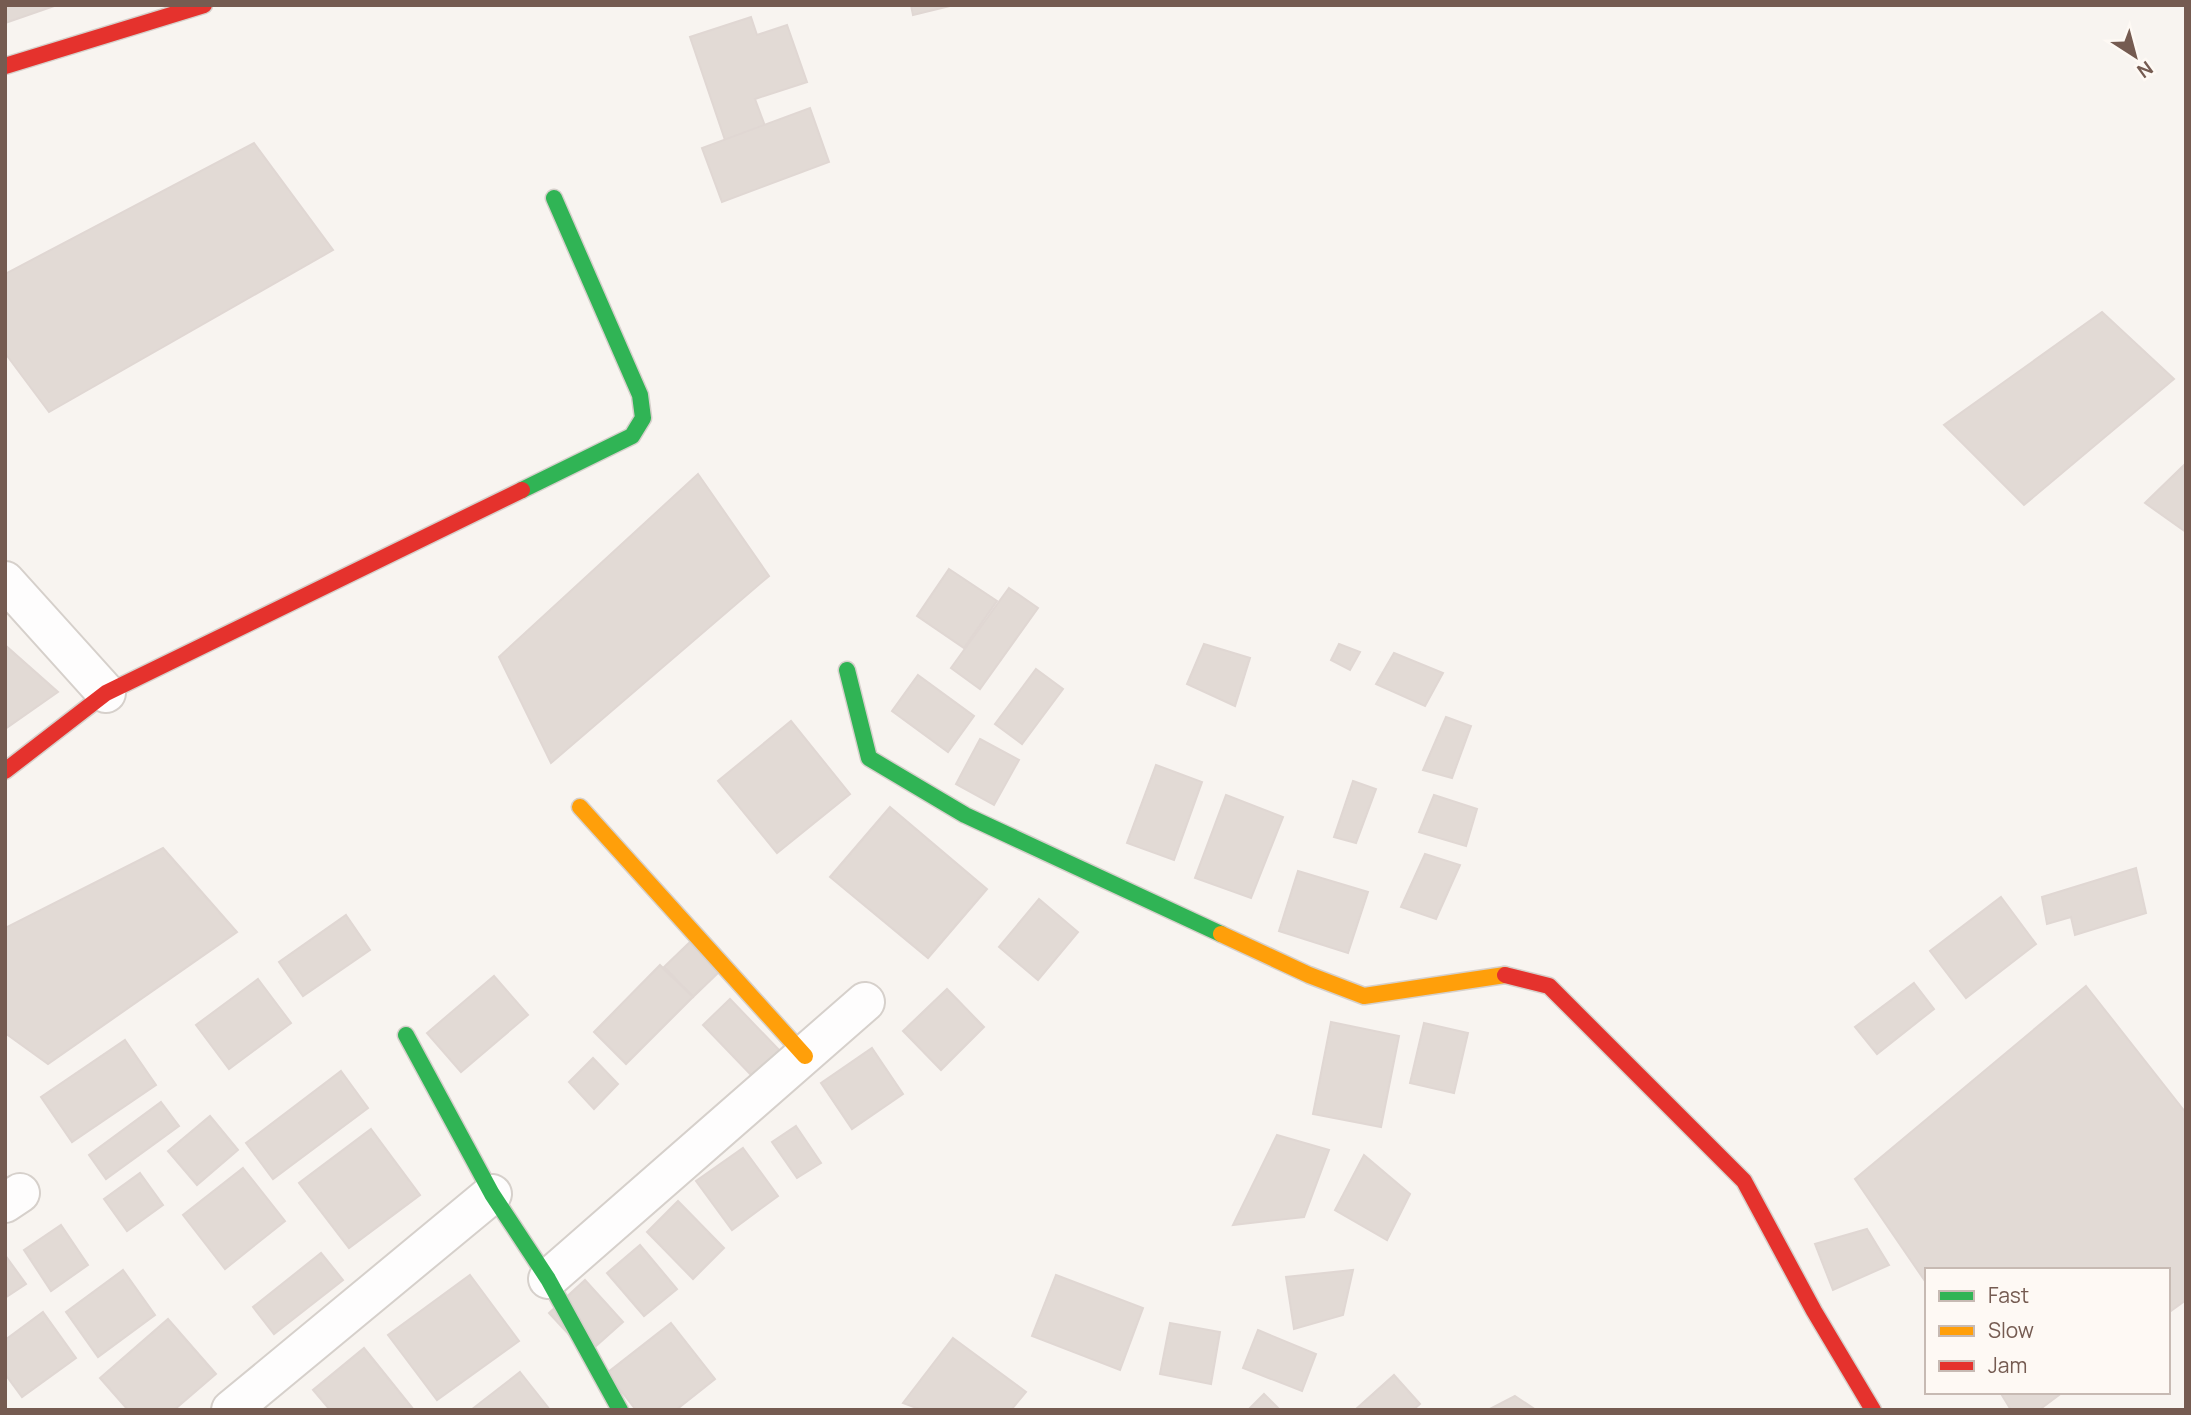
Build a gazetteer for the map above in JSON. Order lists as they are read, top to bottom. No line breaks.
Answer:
{"legend":["Fast","Slow","Jam"],"north":"bottom right"}
